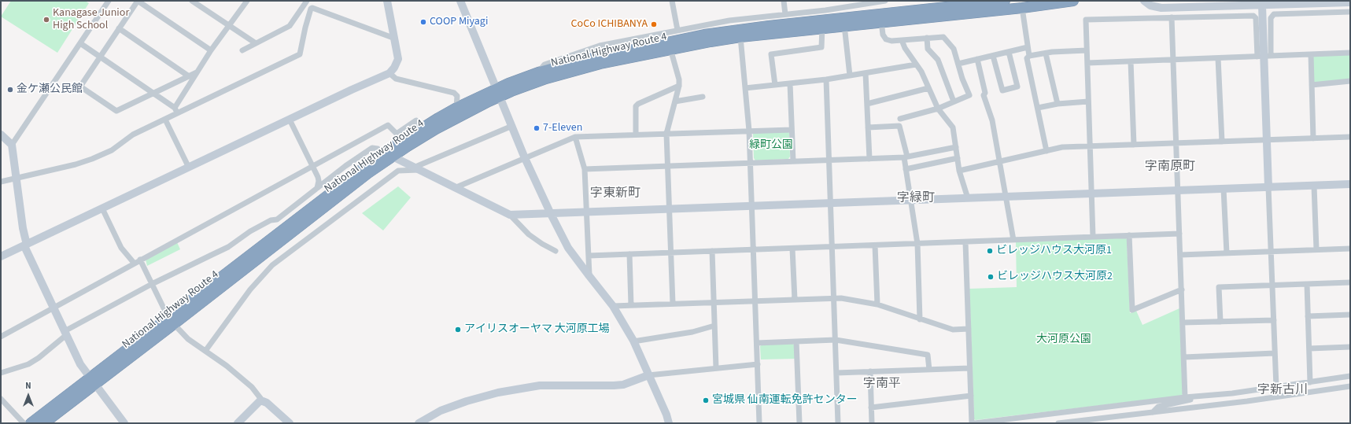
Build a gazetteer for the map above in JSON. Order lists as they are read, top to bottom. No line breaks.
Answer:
{"streets":{"highway":["National Highway Route 4"]},"districts":["字南原町","字東新町","字緑町","字南平","字新古川"],"parks":["緑町公園","大河原公園"],"places":["Kanagase Junior High School","COOP Miyagi","CoCo ICHIBANYA","金ケ瀬公民館","7-Eleven","ビレッジハウス大河原1","ビレッジハウス大河原2","アイリスオーヤマ 大河原工場","宮城県 仙南運転免許センター"],"north":"top"}
